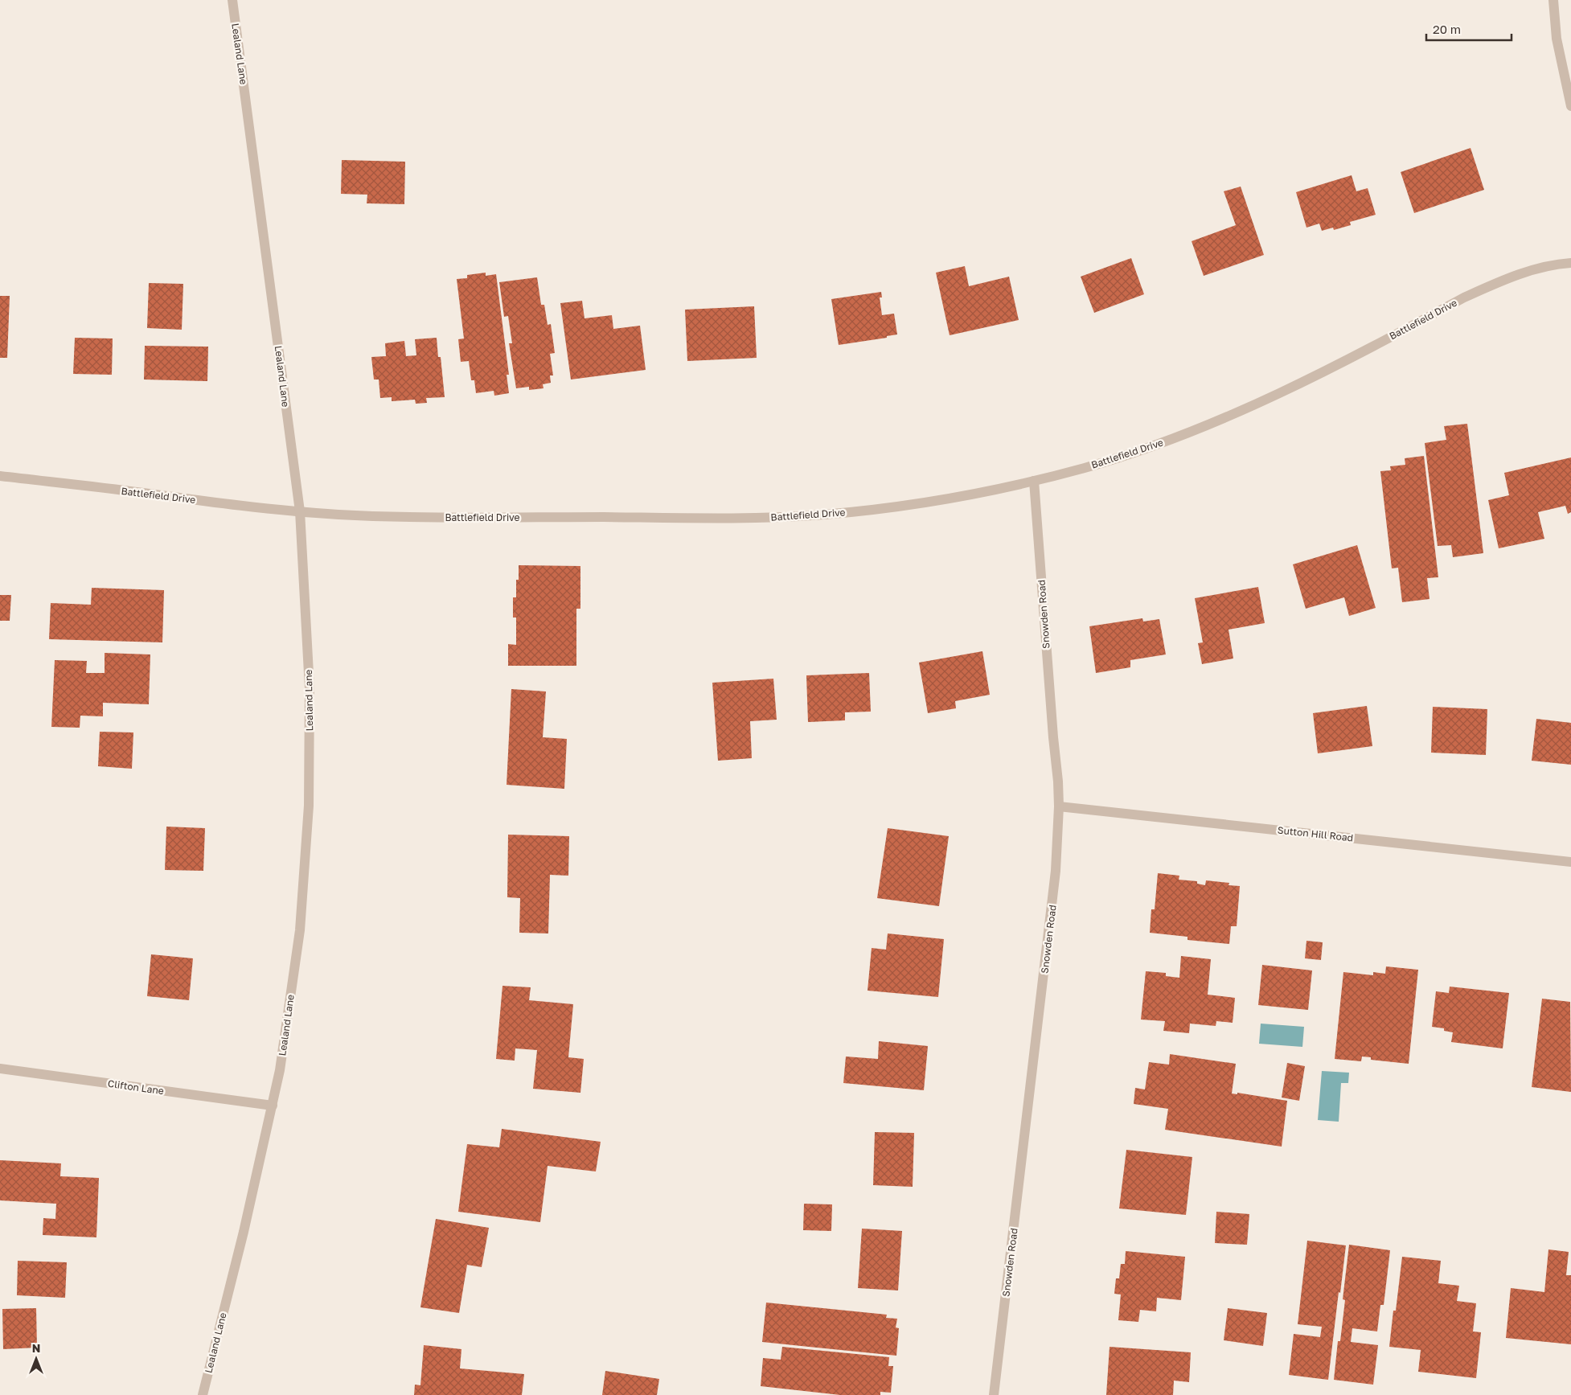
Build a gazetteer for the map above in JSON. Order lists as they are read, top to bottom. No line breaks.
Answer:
{"streets":{"street":["Lealand Lane","Battlefield Drive","Snowden Road","Sutton Hill Road","Clifton Lane"]},"crossings":[["Lealand Lane","Battlefield Drive"],["Lealand Lane","Clifton Lane"],["Battlefield Drive","Snowden Road"],["Snowden Road","Sutton Hill Road"]],"scale_bar":"20 m","north":"top"}
